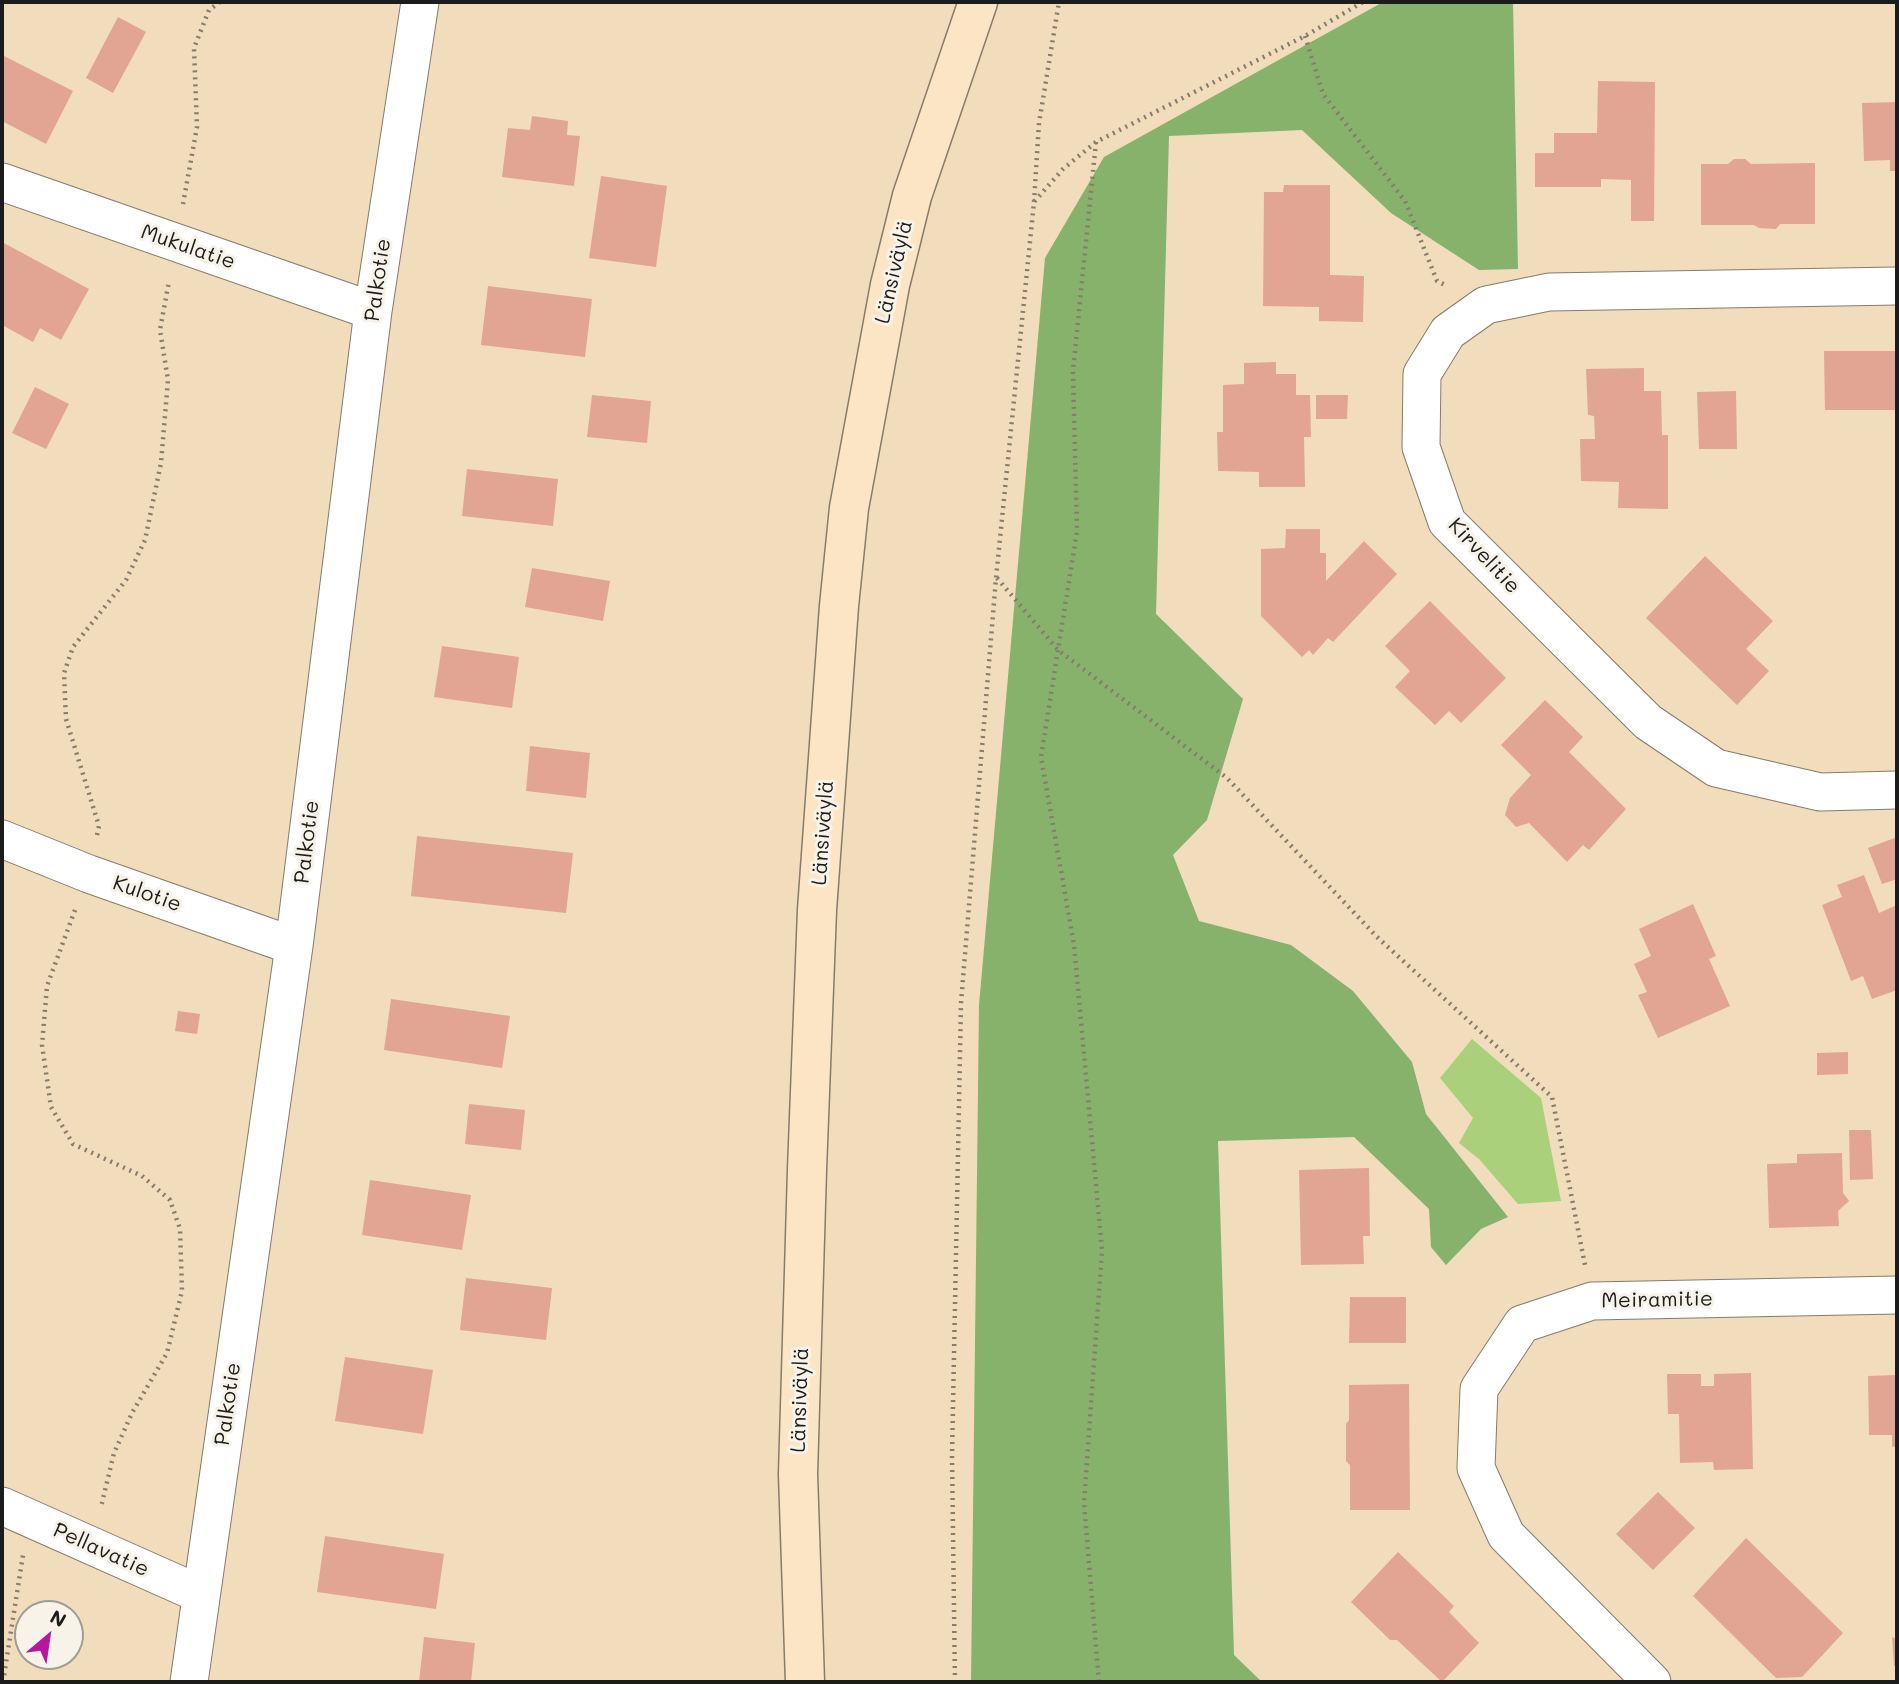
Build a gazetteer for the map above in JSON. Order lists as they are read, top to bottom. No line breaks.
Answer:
{"streets":{"main road":["Länsiväylä"],"street":["Mukulatie","Palkotie","Kirvelitie","Kulotie","Meiramitie","Pellavatie"]},"crossings":[["Mukulatie","Palkotie"],["Palkotie","Kulotie"],["Palkotie","Pellavatie"]],"north":"top right"}
